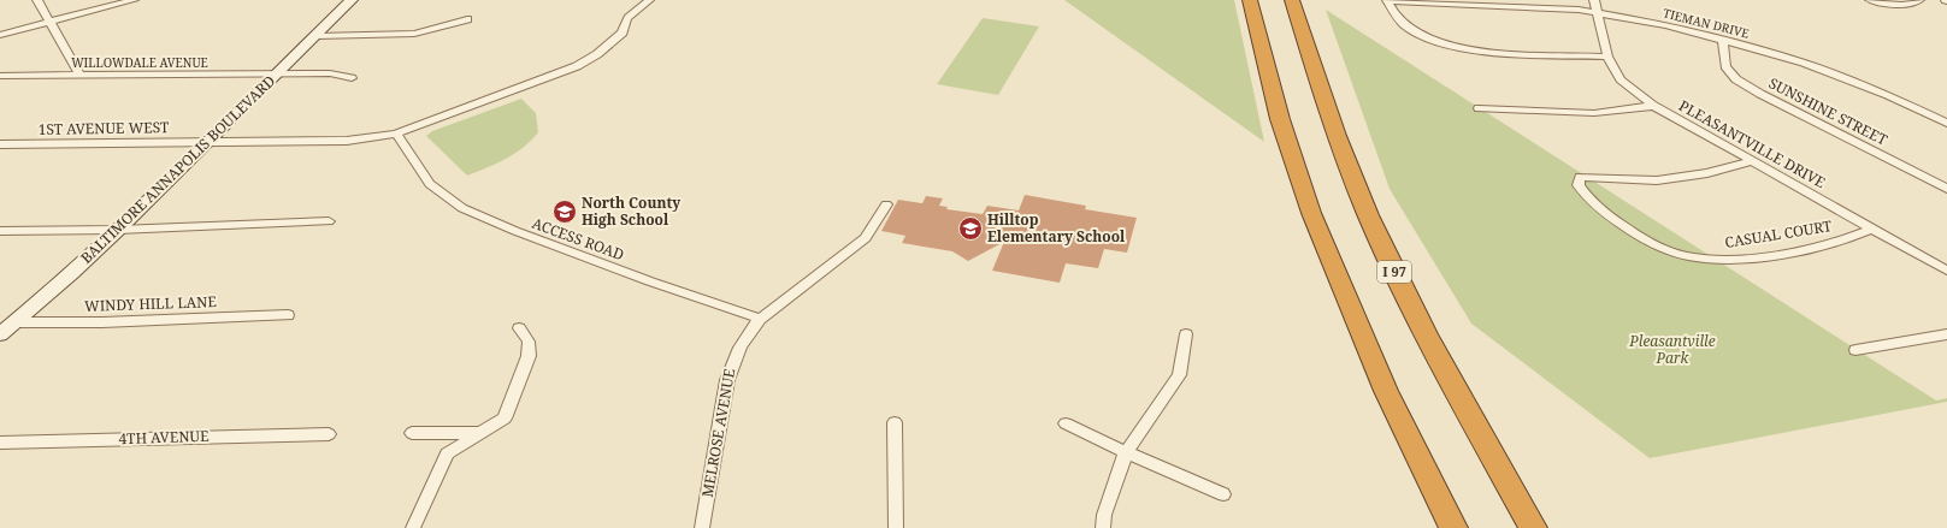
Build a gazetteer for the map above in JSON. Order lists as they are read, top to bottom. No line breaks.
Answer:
{"streets":{"highway":["I 97"],"main road":["BALTIMORE ANNAPOLIS BOULEVARD"],"street":["TIEMAN DRIVE","WILLOWDALE AVENUE","SUNSHINE STREET","1ST AVENUE WEST","PLEASANTVILLE DRIVE","CASUAL COURT","ACCESS ROAD","WINDY HILL LANE","MELROSE AVENUE","4TH AVENUE"]},"crossings":[["TIEMAN DRIVE","SUNSHINE STREET"],["TIEMAN DRIVE","PLEASANTVILLE DRIVE"],["WILLOWDALE AVENUE","BALTIMORE ANNAPOLIS BOULEVARD"],["1ST AVENUE WEST","BALTIMORE ANNAPOLIS BOULEVARD"],["1ST AVENUE WEST","ACCESS ROAD"],["PLEASANTVILLE DRIVE","CASUAL COURT"],["BALTIMORE ANNAPOLIS BOULEVARD","WINDY HILL LANE"],["ACCESS ROAD","MELROSE AVENUE"]],"parks":["Pleasantville Park"],"places":{"school or university":["North County High School","Hilltop Elementary School"]}}
